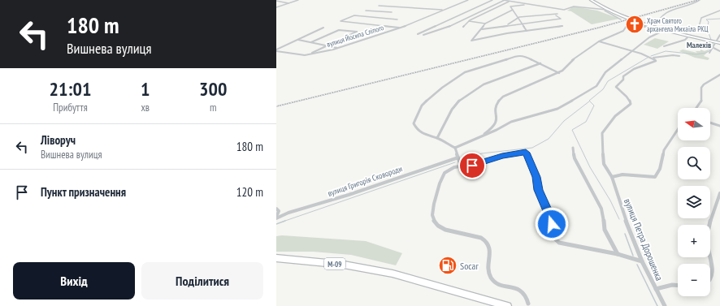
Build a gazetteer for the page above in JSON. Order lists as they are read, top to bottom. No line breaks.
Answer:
{"streets":{"highway":["М-09"],"street":["вулиця Йосипа Сліпого","вулиця Григорія Сковороди","вулиця Петра Дорошенка"]},"districts":["Малехів"],"places":{"church":["Храм Святого архангела Михаїла РКЦ"],"fuel station":["Socar"]},"north":"left","page":{"turn":["180 m","Вишнева вулиця"],"eta":["21:01","Прибуття","1","хв","300","m"],"map_buttons":["+","−"],"list":[{"name":"Ліворуч","note":"Вишнева вулиця","value":"180 m"},{"name":"Пункт призначення","value":"120 m"}],"buttons":["Вихід","Поділитися"]}}
